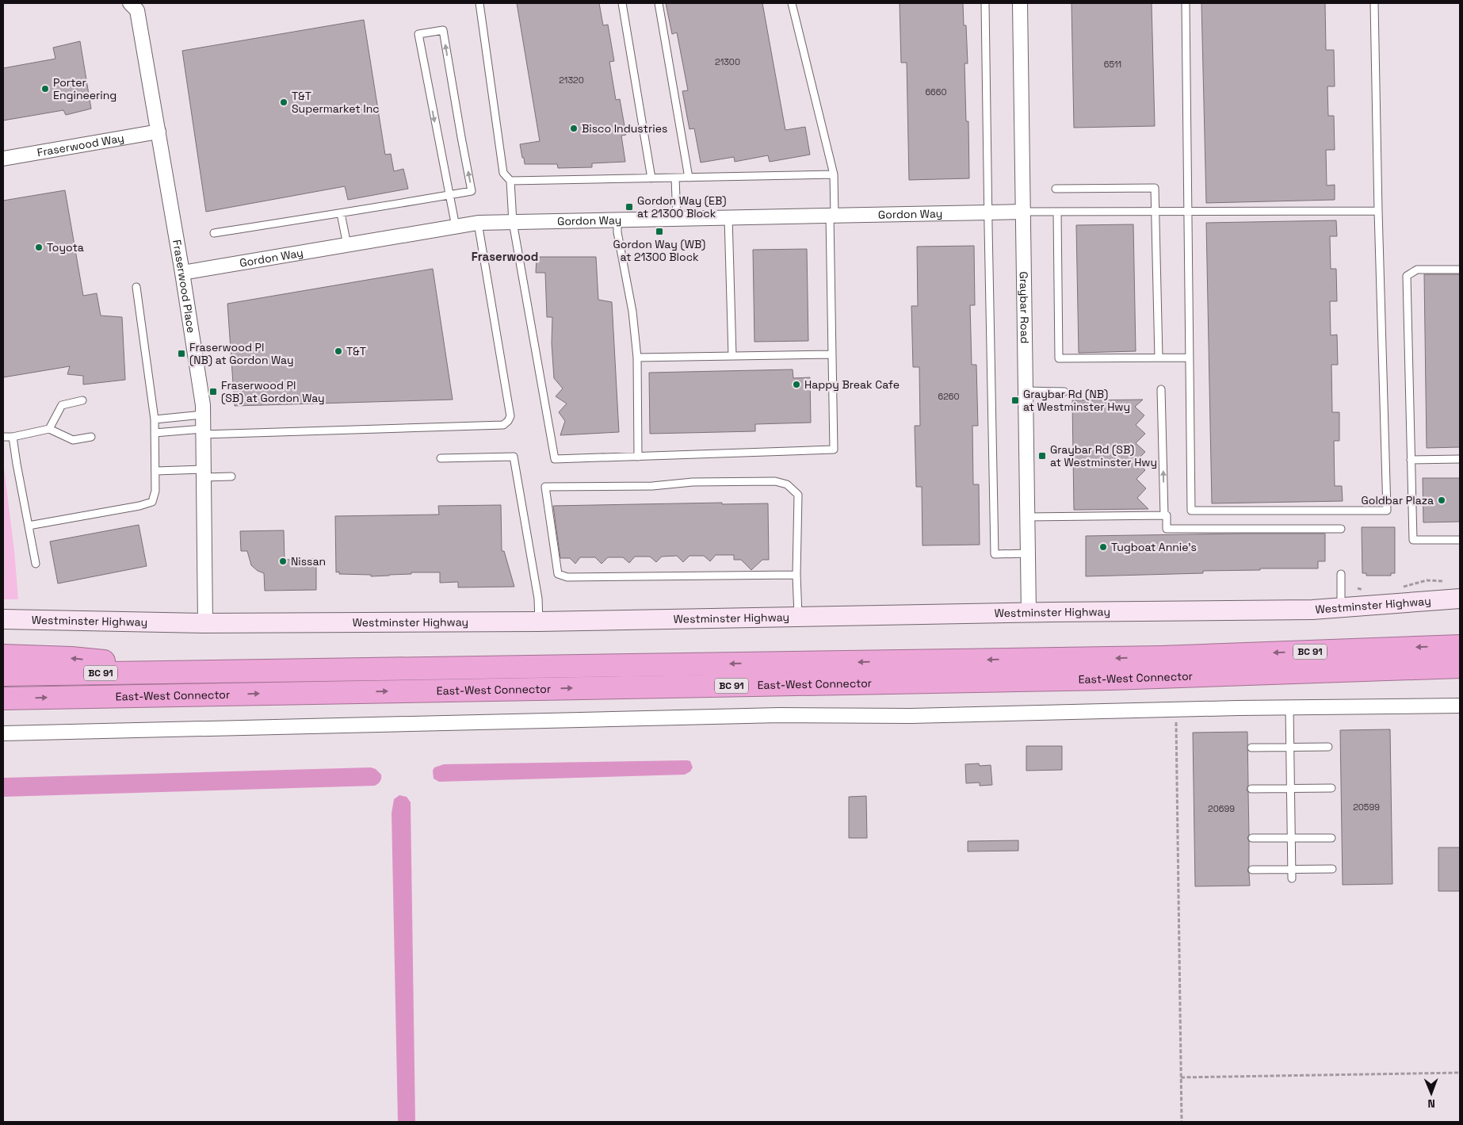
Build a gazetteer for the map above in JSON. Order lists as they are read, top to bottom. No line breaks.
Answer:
{"streets":{"highway":["BC 91","East-West Connector"],"main road":["Westminster Highway"],"street":["Fraserwood Way","Gordon Way","Fraserwood Place","Graybar Road"]},"crossings":[["Fraserwood Way","Fraserwood Place"],["Gordon Way","Fraserwood Place"],["Gordon Way","Graybar Road"],["Fraserwood Place","Westminster Highway"],["Graybar Road","Westminster Highway"]],"districts":["Fraserwood"],"places":{"other":["Porter Engineering","T&T Supermarket Inc","Bisco Industries","Toyota","T&T","Happy Break Cafe","Goldbar Plaza","Tugboat Annie's","Nissan"],"transit":["Gordon Way (EB) at 21300 Block","Gordon Way (WB) at 21300 Block","Fraserwood Pl (NB) at Gordon Way","Fraserwood Pl (SB) at Gordon Way","Graybar Rd (NB) at Westminster Hwy","Graybar Rd (SB) at Westminster Hwy"]},"house_numbers":["21300","6511","21320","6660","6260","20599","20699"],"north":"bottom"}
